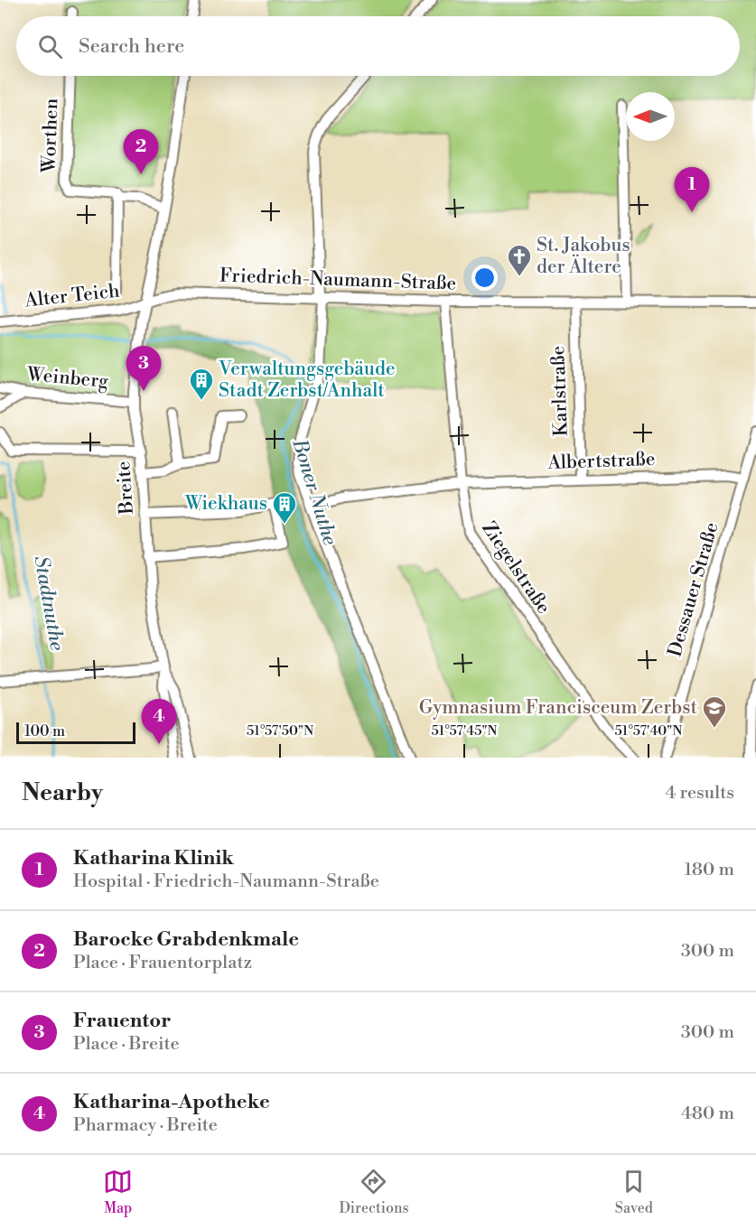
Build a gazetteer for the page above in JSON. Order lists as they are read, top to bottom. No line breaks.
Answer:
{"streets":{"street":["Worthen","Friedrich-Naumann-Straße","Alter Teich","Weinberg","Karlstraße","Albertstraße","Breite","Ziegelstraße","Dessauer Straße"]},"crossings":[["Friedrich-Naumann-Straße","Alter Teich"],["Friedrich-Naumann-Straße","Karlstraße"],["Friedrich-Naumann-Straße","Breite"],["Friedrich-Naumann-Straße","Ziegelstraße"],["Alter Teich","Breite"],["Weinberg","Breite"],["Karlstraße","Albertstraße"],["Albertstraße","Ziegelstraße"],["Albertstraße","Dessauer Straße"]],"water":["Boner Nuthe","Stadtnuthe"],"places":{"church":["St. Jakobus der Ältere"],"building":["Verwaltungsgebäude Stadt Zerbst/Anhalt","Wiekhaus"],"school or university":["Gymnasium Francisceum Zerbst"]},"scale_bar":"100 m","north":"left","page":{"search":"Search here","pins":["2","1","3","4"],"scale":"100 m","heading":["Nearby","4 results"],"list":[{"mark":"1","name":"Katharina Klinik","note":"Hospital · Friedrich-Naumann-Straße","value":"180 m"},{"mark":"2","name":"Barocke Grabdenkmale","note":"Place · Frauentorplatz","value":"300 m"},{"mark":"3","name":"Frauentor","note":"Place · Breite","value":"300 m"},{"mark":"4","name":"Katharina-Apotheke","note":"Pharmacy · Breite","value":"480 m"}],"nav":["Map","Directions","Saved"]},"coordinates":["51°57'50\"N","51°57'45\"N","51°57'40\"N"]}
